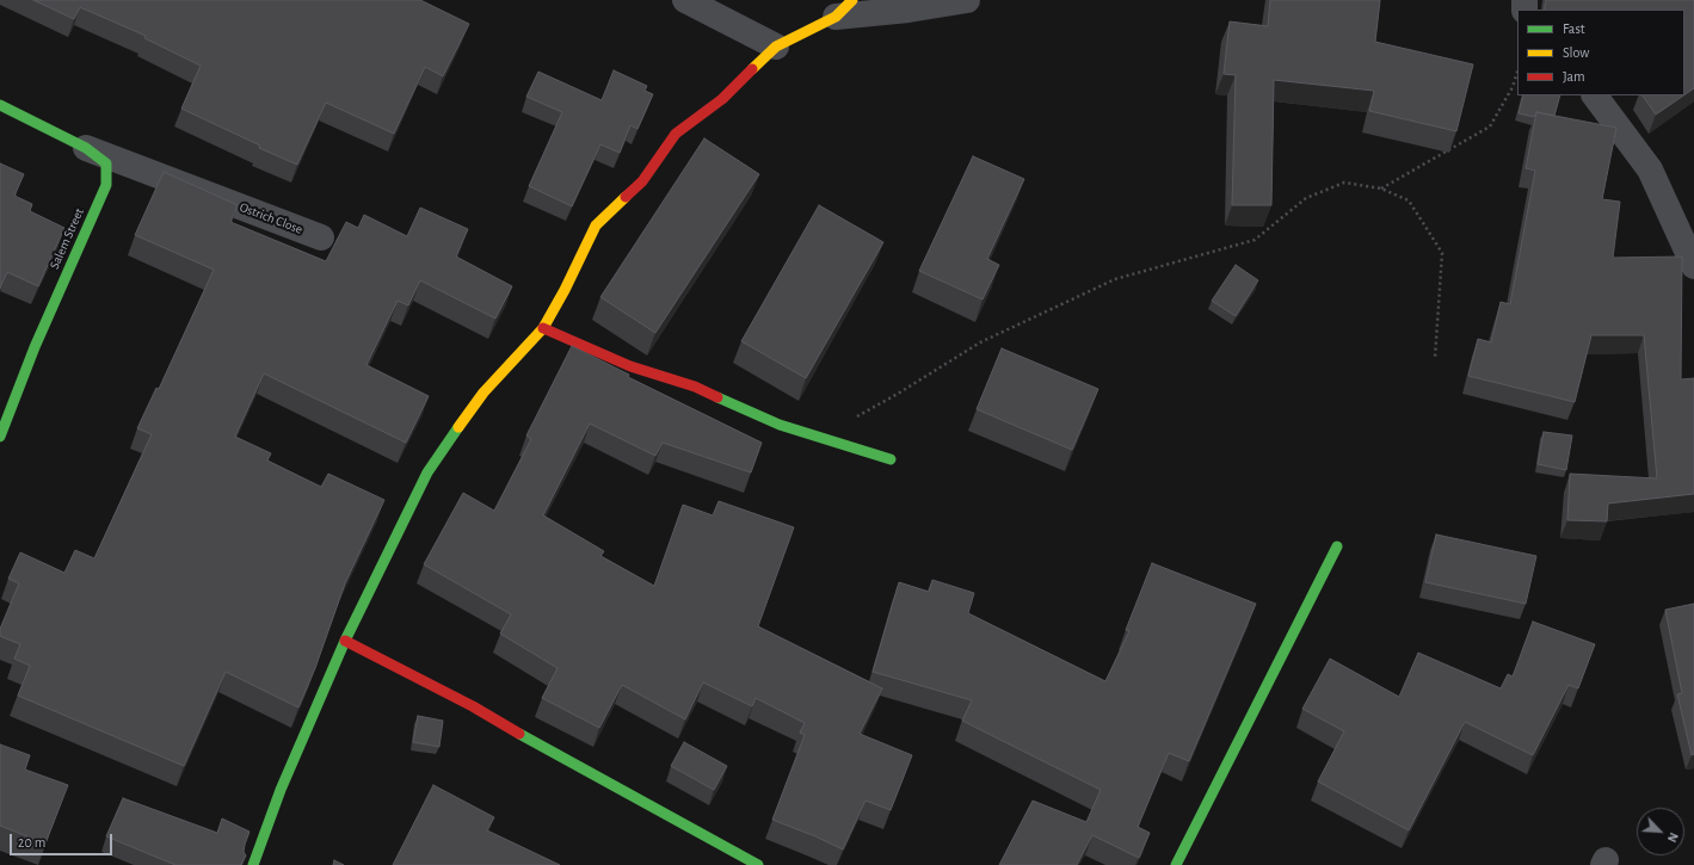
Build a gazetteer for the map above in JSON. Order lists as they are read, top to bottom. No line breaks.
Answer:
{"streets":{"street":["Ostrich Close","Salem Street"]},"crossings":[["Ostrich Close","Salem Street"]],"legend":["Fast","Slow","Jam"],"scale_bar":"20 m","north":"bottom right"}
